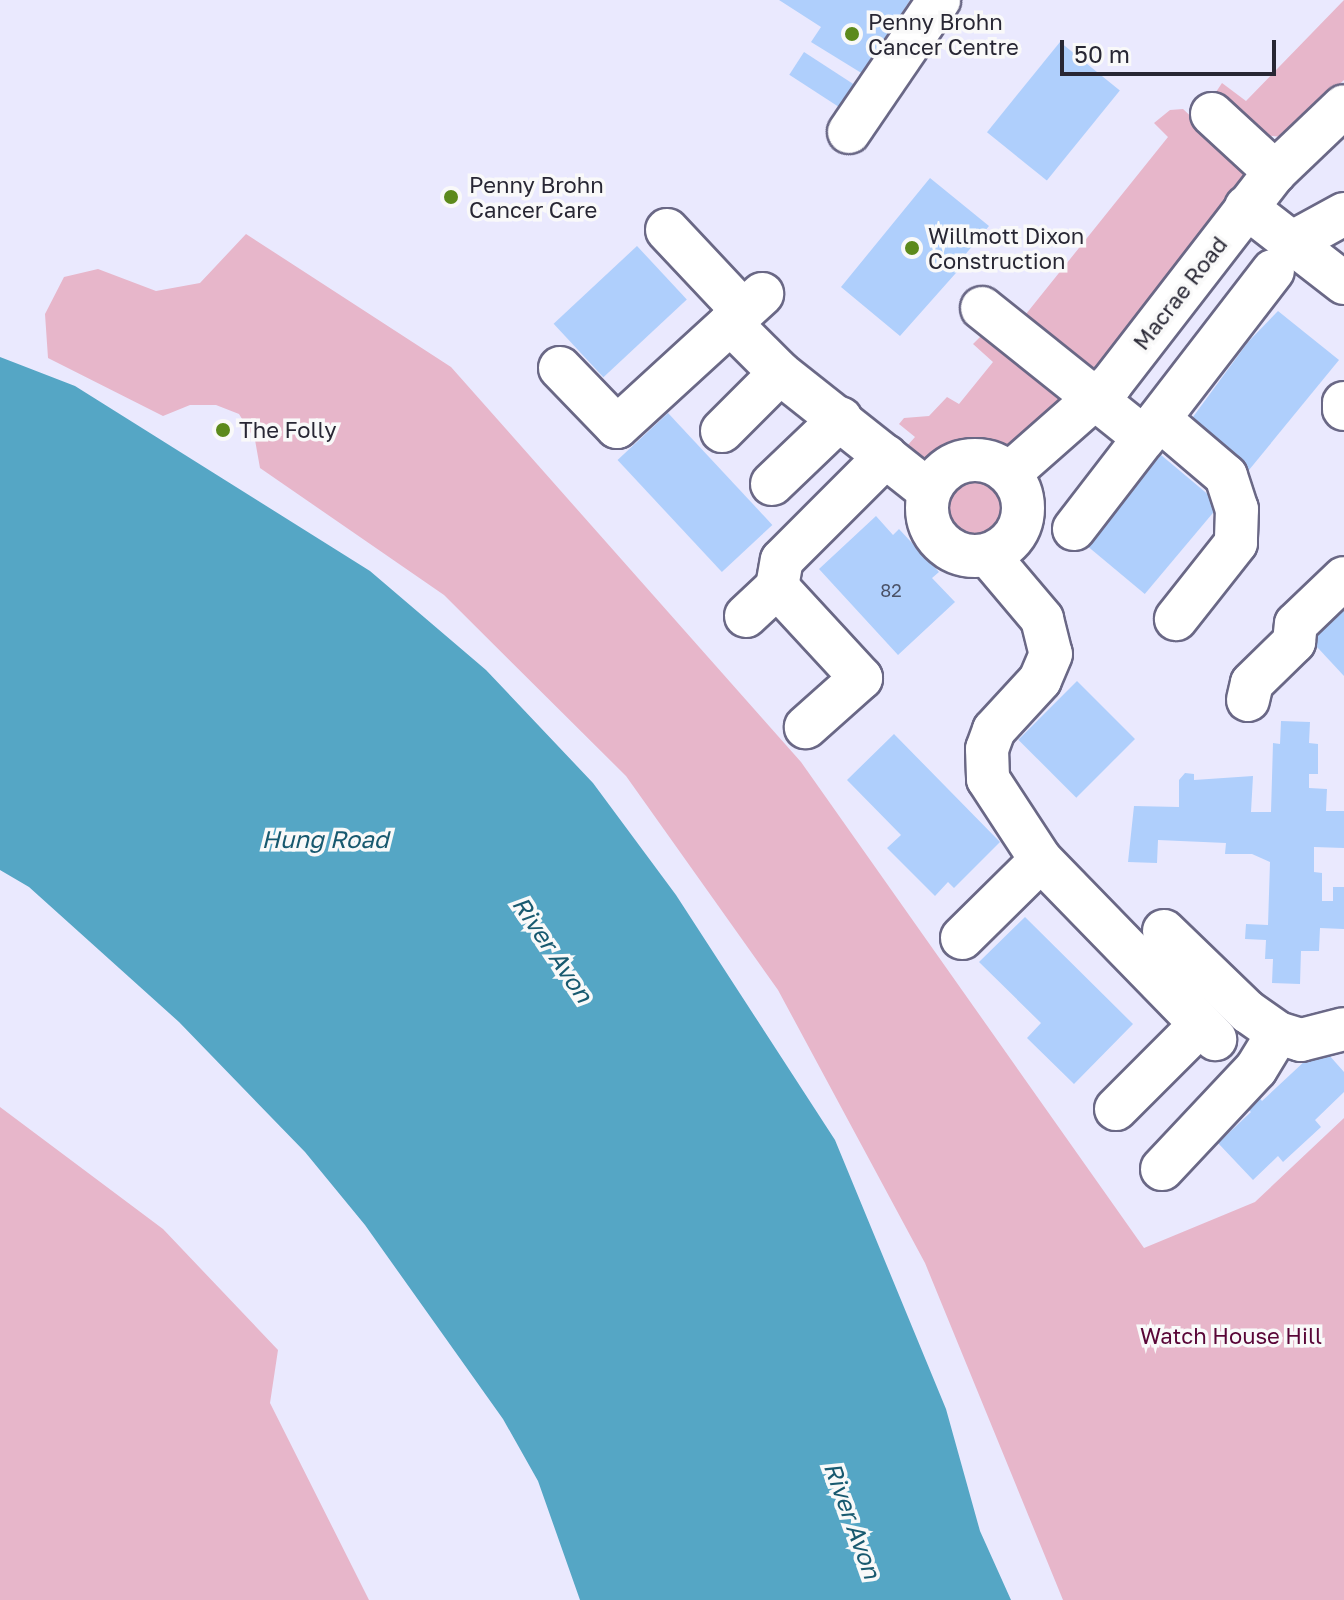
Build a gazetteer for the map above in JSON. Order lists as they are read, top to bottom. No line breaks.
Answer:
{"streets":{"street":["Macrae Road"]},"water":["Hung Road","River Avon"],"parks":["Watch House Hill"],"places":["Penny Brohn Cancer Centre","Penny Brohn Cancer Care","Willmott Dixon Construction","The Folly"],"house_numbers":["82"],"scale_bar":"50 m"}
